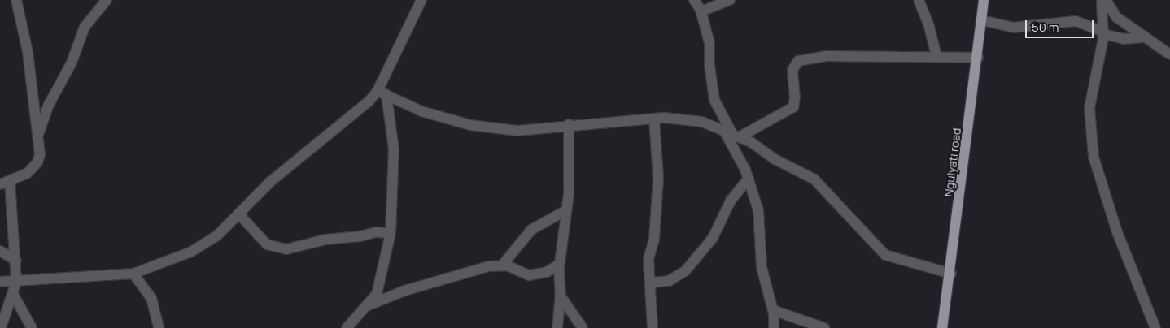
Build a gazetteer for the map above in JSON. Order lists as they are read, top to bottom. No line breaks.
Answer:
{"streets":{"main road":["Ngulyati road"]},"scale_bar":"50 m"}
